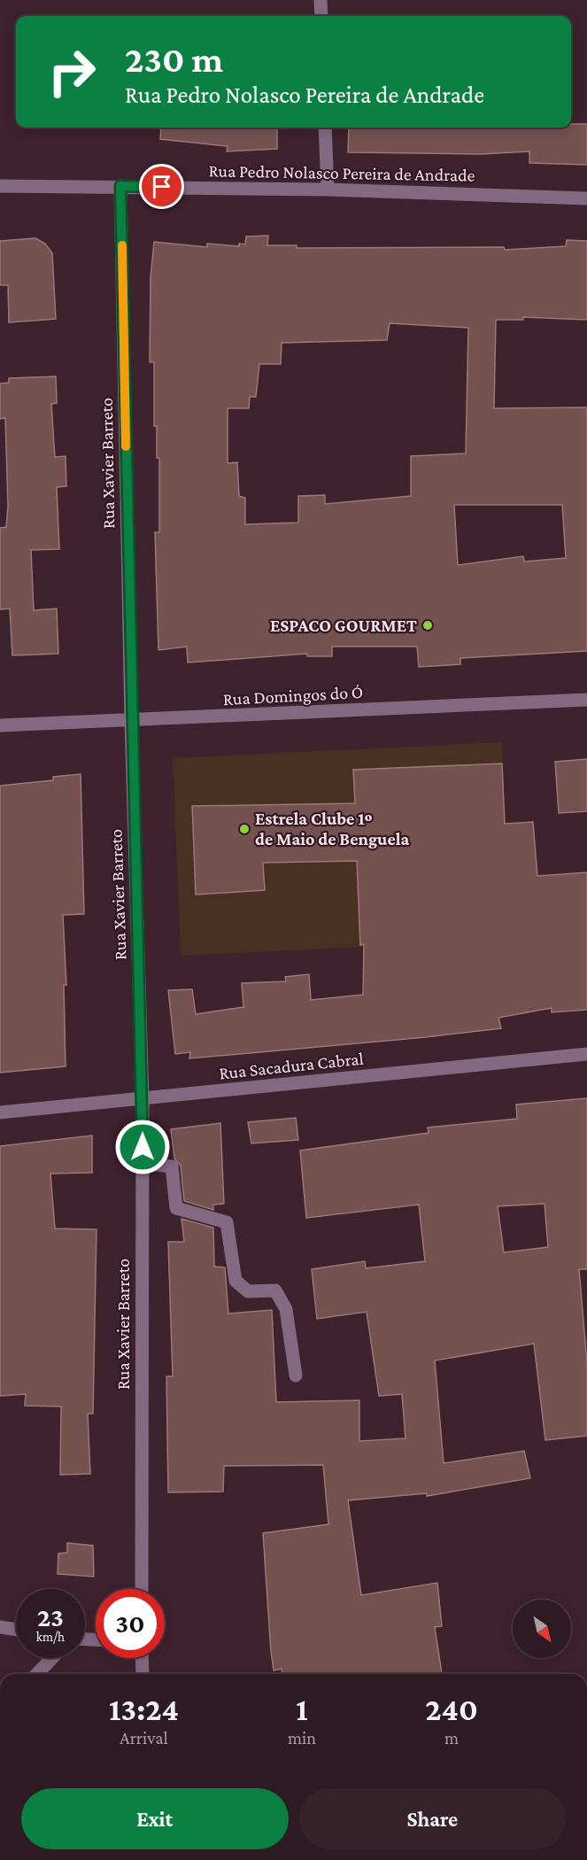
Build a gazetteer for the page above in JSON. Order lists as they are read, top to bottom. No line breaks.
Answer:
{"streets":{"street":["Rua Pedro Nolasco Pereira de Andrade","Rua Xavier Barreto","Rua Domingos do Ó","Rua Sacadura Cabral"]},"crossings":[["Rua Pedro Nolasco Pereira de Andrade","Rua Xavier Barreto"],["Rua Xavier Barreto","Rua Domingos do Ó"],["Rua Xavier Barreto","Rua Sacadura Cabral"]],"places":["ESPACO GOURMET","Estrela Clube 1º de Maio de Benguela"],"north":"bottom right","page":{"turn":["230 m","Rua Pedro Nolasco Pereira de Andrade"],"speed":"23 km/h","limit":"30","eta":["13:24","Arrival","1","min","240","m"],"buttons":["Exit","Share"]}}
